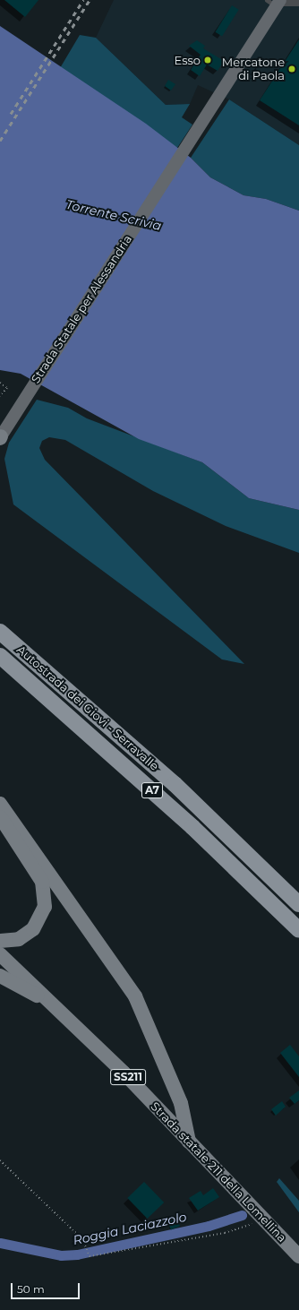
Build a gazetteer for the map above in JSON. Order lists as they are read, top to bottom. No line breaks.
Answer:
{"streets":{"highway":["Autostrada dei Giovi - Serravalle","A7"],"main road":["Strada Statale per Alessandria","SS211","Strada statale 211 della Lomellina"]},"water":["Torrente Scrivia","Roggia Laciazzolo"],"places":["Esso","Mercatone di Paola"],"scale_bar":"50 m"}
